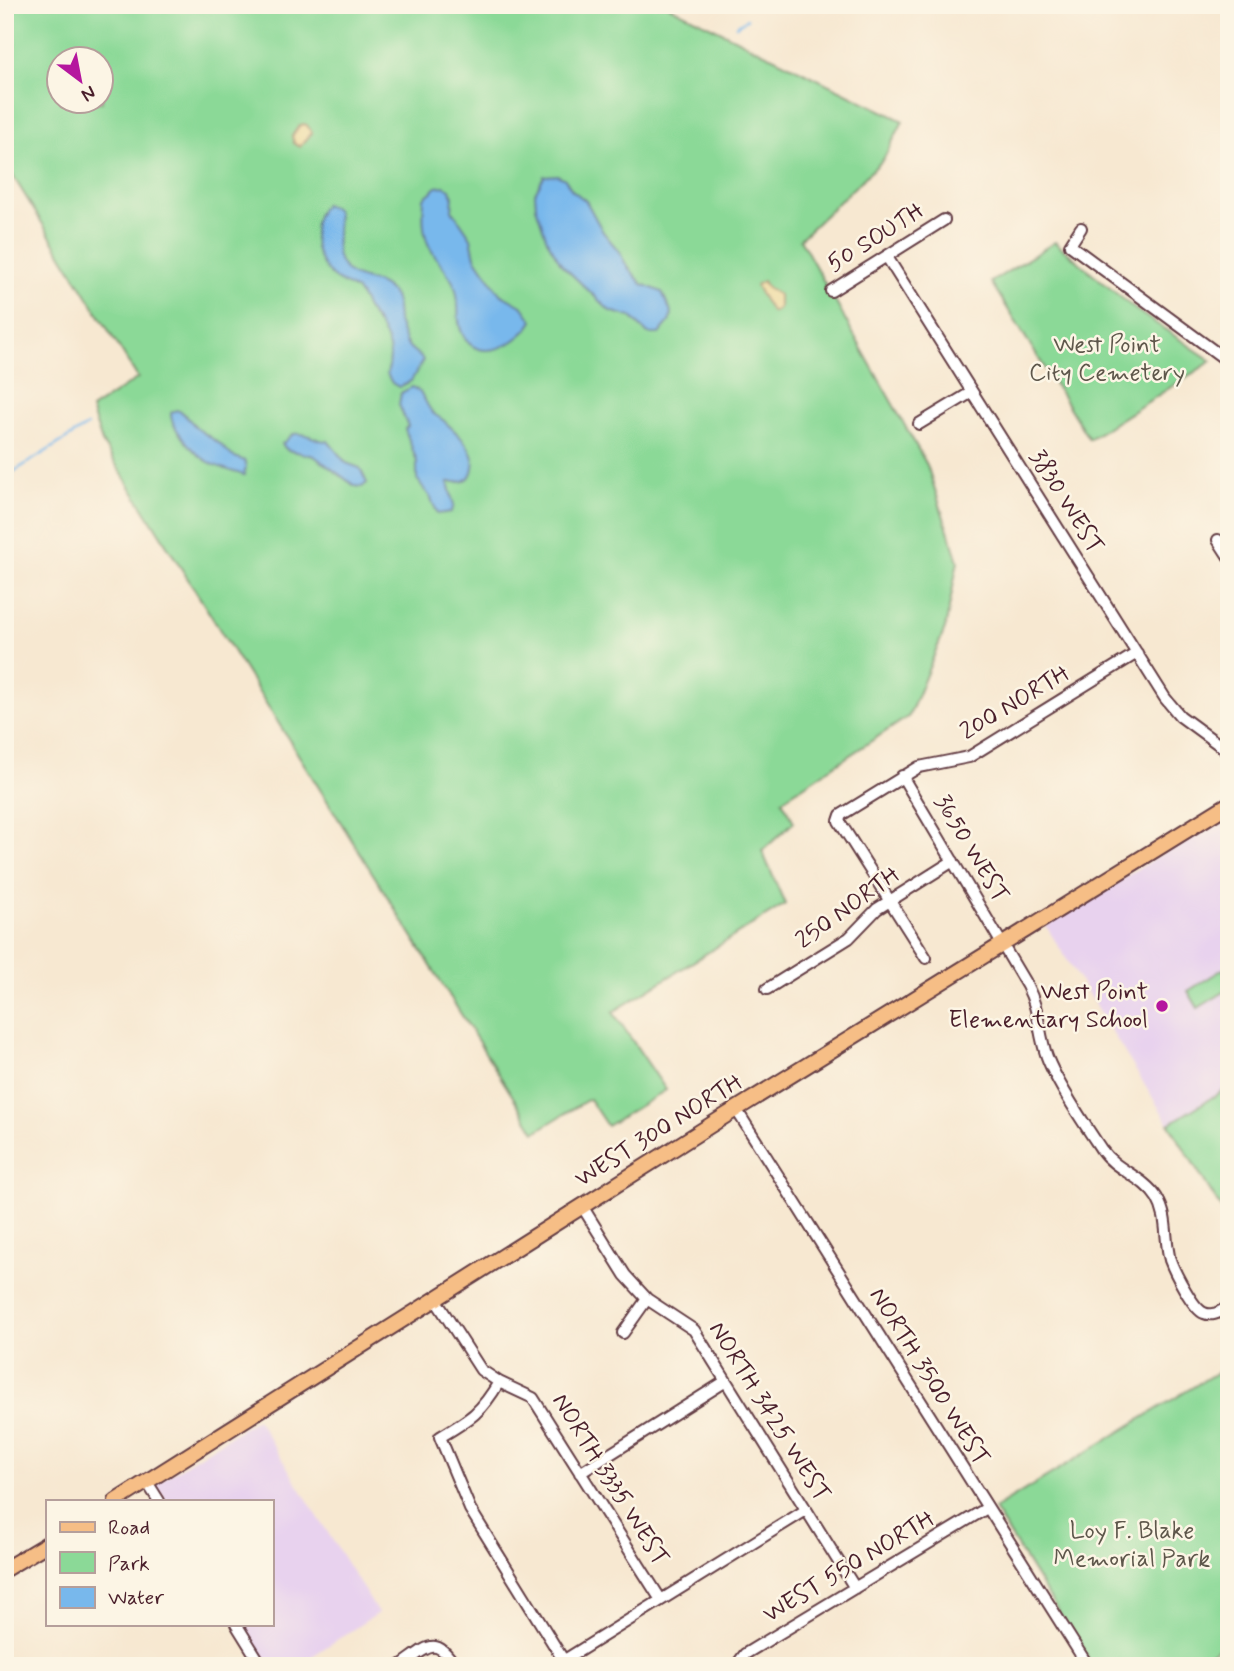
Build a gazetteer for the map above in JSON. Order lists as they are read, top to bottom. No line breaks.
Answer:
{"streets":{"main road":["WEST 300 NORTH"],"street":["50 SOUTH","3830 WEST","200 NORTH","3650 WEST","250 NORTH","NORTH 3500 WEST","NORTH 3425 WEST","NORTH 3335 WEST","WEST 550 NORTH"]},"crossings":[["50 SOUTH","3830 WEST"],["3830 WEST","200 NORTH"],["200 NORTH","3650 WEST"],["200 NORTH","250 NORTH"],["3650 WEST","250 NORTH"],["3650 WEST","WEST 300 NORTH"],["WEST 300 NORTH","NORTH 3500 WEST"],["WEST 300 NORTH","NORTH 3425 WEST"],["WEST 300 NORTH","NORTH 3335 WEST"],["NORTH 3500 WEST","WEST 550 NORTH"],["NORTH 3425 WEST","WEST 550 NORTH"]],"parks":["West Point City Cemetery","Loy F. Blake Memorial Park"],"places":["West Point Elementary School"],"legend":["Road","Park","Water"],"north":"bottom right"}
